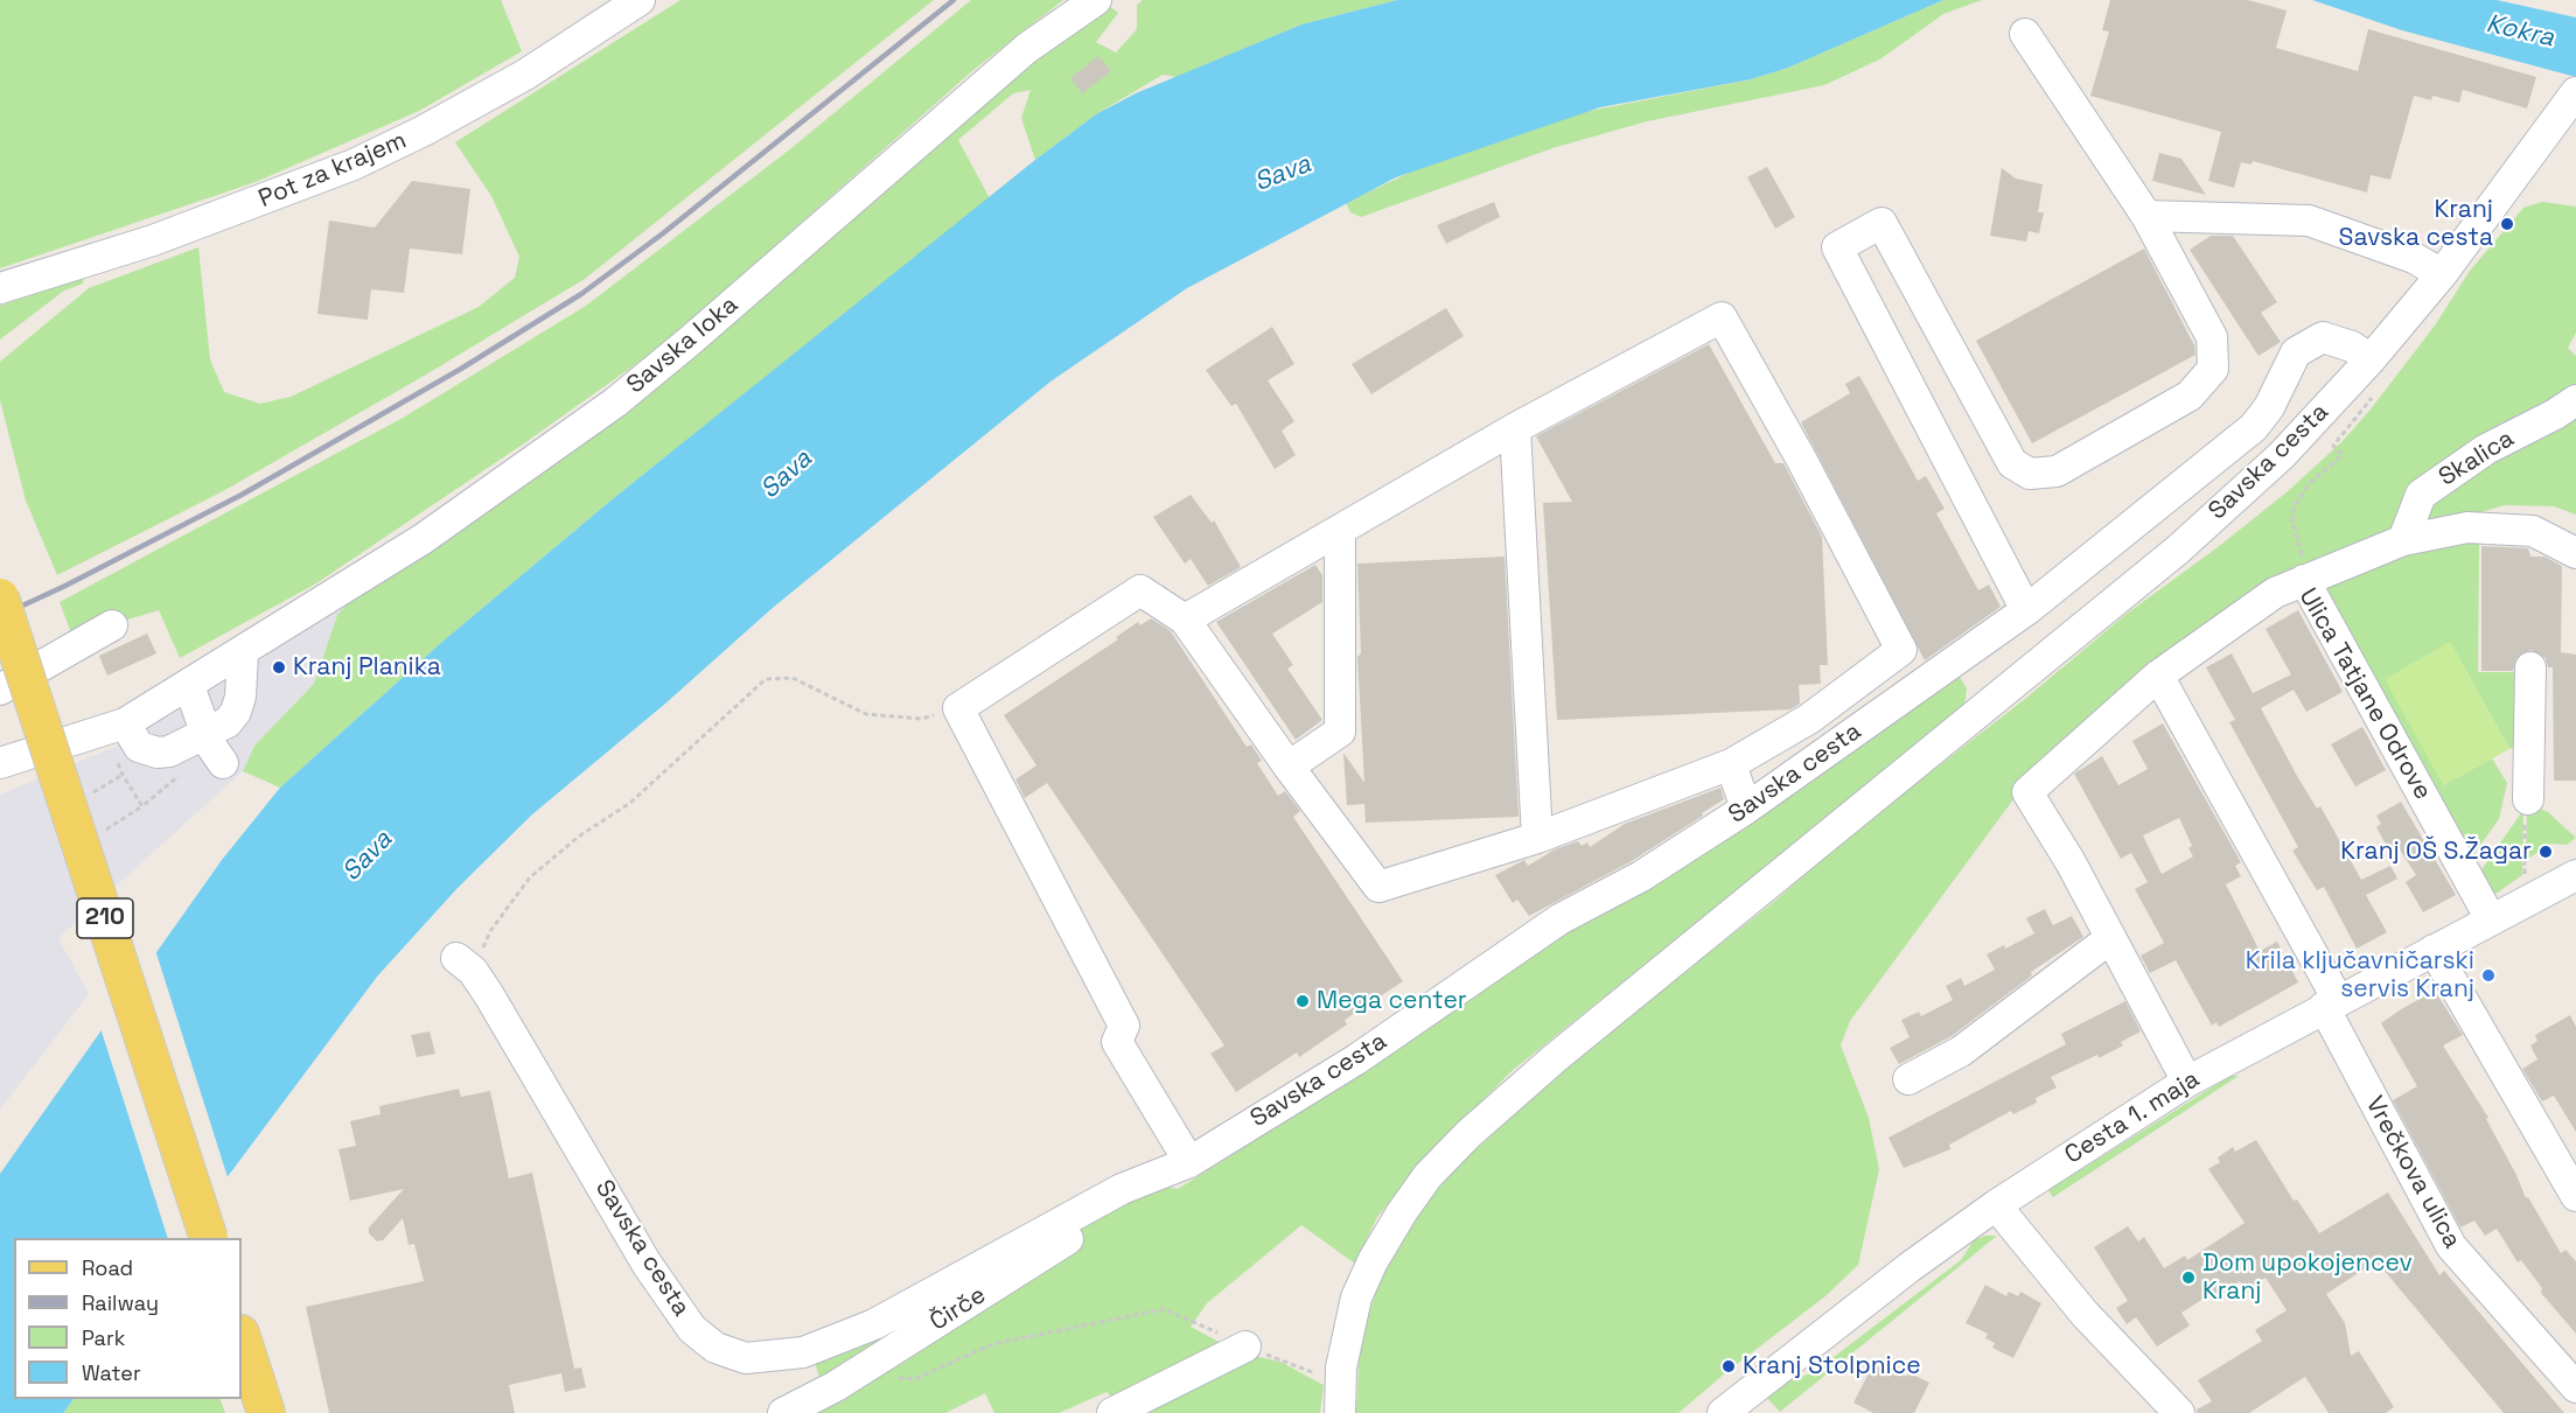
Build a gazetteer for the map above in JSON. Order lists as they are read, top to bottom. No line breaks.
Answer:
{"streets":{"main road":["210"],"street":["Pot za krajem","Savska loka","Skalica","Savska cesta","Ulica Tatjane Odrove","Cesta 1. maja","Vrečkova ulica","Čirče"]},"crossings":[["Savska cesta","Čirče"],["Ulica Tatjane Odrove","Cesta 1. maja"],["Cesta 1. maja","Vrečkova ulica"]],"water":["Kokra","Sava"],"places":["Kranj Savska cesta","Kranj Planika","Kranj OŠ S.Žagar","Krila ključavničarski servis Kranj","Mega center","Dom upokojencev Kranj","Kranj Stolpnice"],"legend":["Road","Railway","Park","Water"]}
